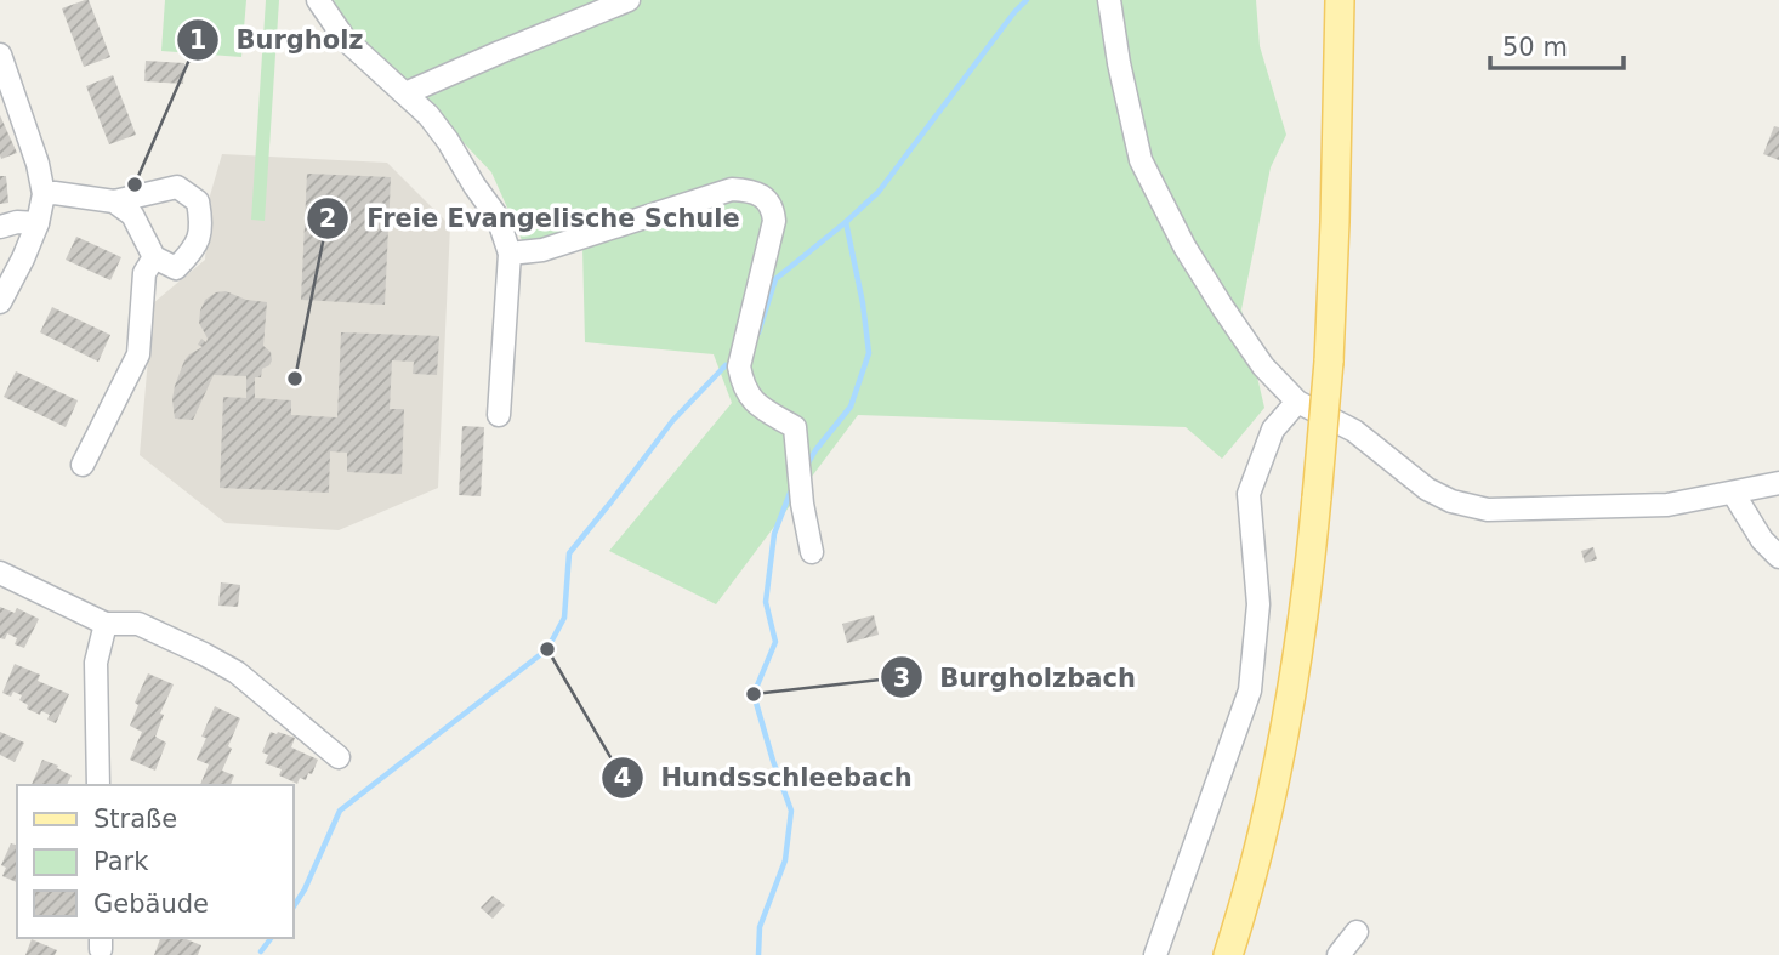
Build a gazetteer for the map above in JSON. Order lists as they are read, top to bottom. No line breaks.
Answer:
{"places":["Burgholz","Freie Evangelische Schule","Hundsschleebach","Burgholzbach"],"legend":["Straße","Park","Gebäude"],"scale_bar":"50 m"}
